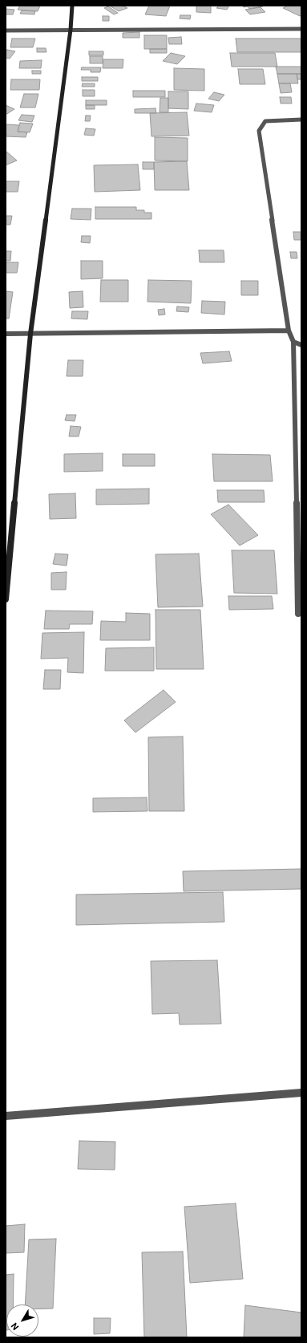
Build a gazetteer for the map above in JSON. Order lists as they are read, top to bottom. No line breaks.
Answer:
{"north":"bottom left"}
